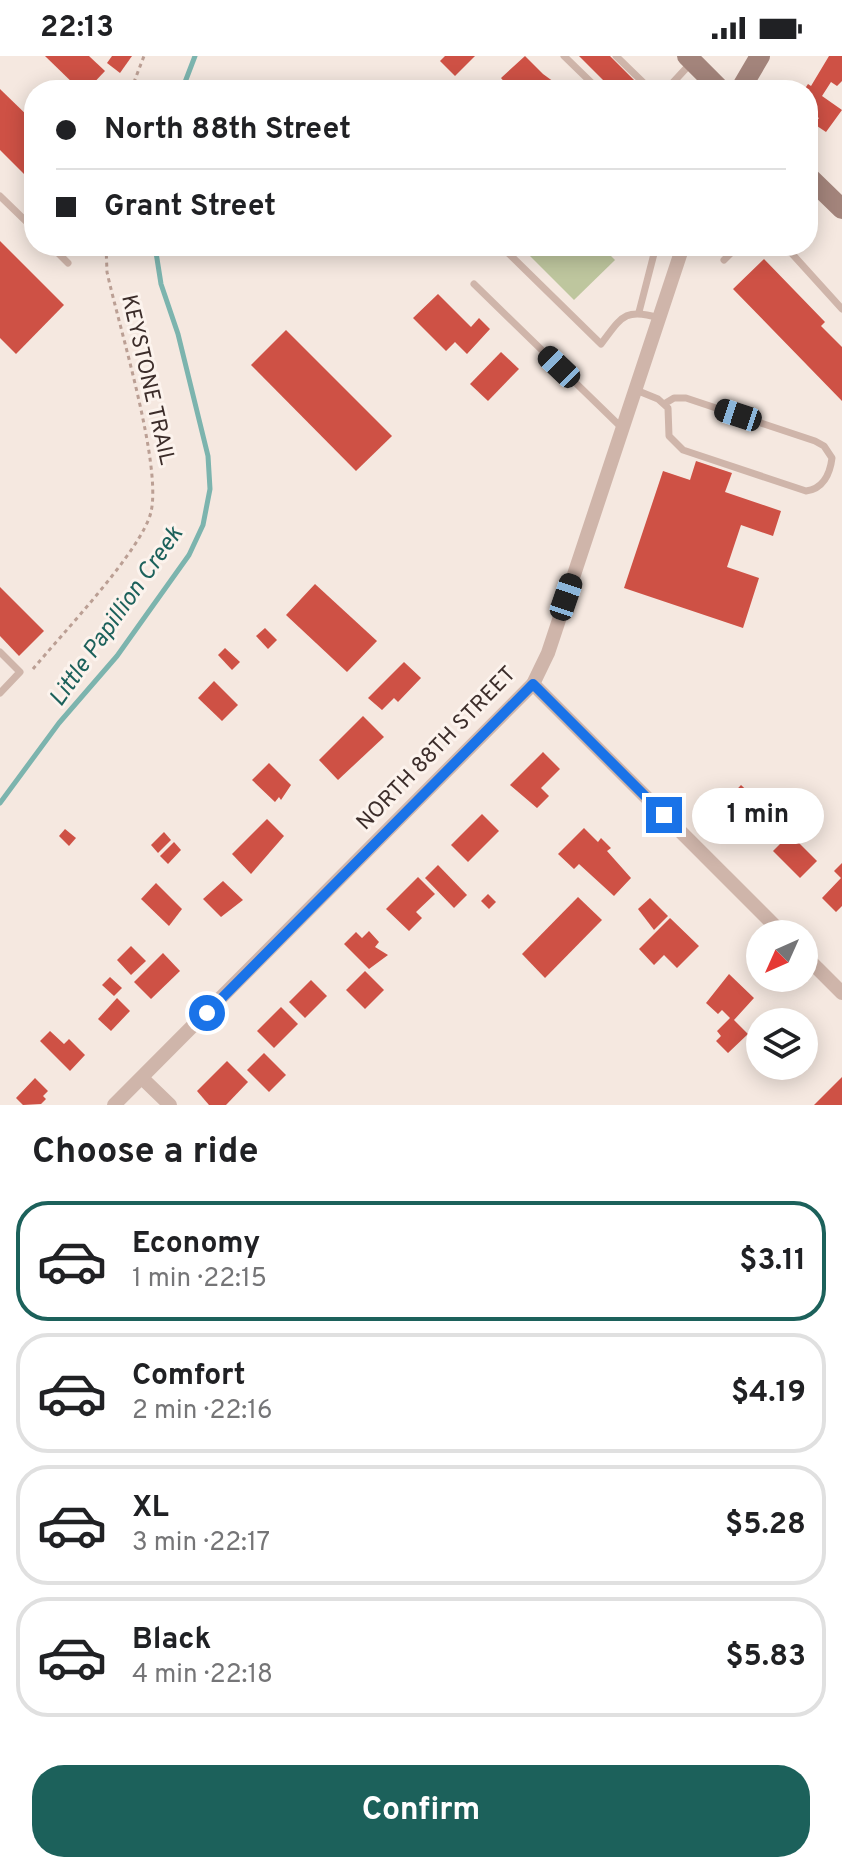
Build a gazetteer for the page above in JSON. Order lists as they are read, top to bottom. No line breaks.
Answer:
{"streets":{"street":["NORTH 88TH STREET"],"path":["KEYSTONE TRAIL"]},"water":["Little Papillion Creek"],"north":"bottom left","page":{"status":"22:13","banner":["North 88th Street","Grant Street"],"bubble":"1 min","heading":"Choose a ride","list":[{"name":"Economy","note":"1 min · 22:15","value":"$3.11"},{"name":"Comfort","note":"2 min · 22:16","value":"$4.19"},{"name":"XL","note":"3 min · 22:17","value":"$5.28"},{"name":"Black","note":"4 min · 22:18","value":"$5.83"}],"buttons":"Confirm"}}
